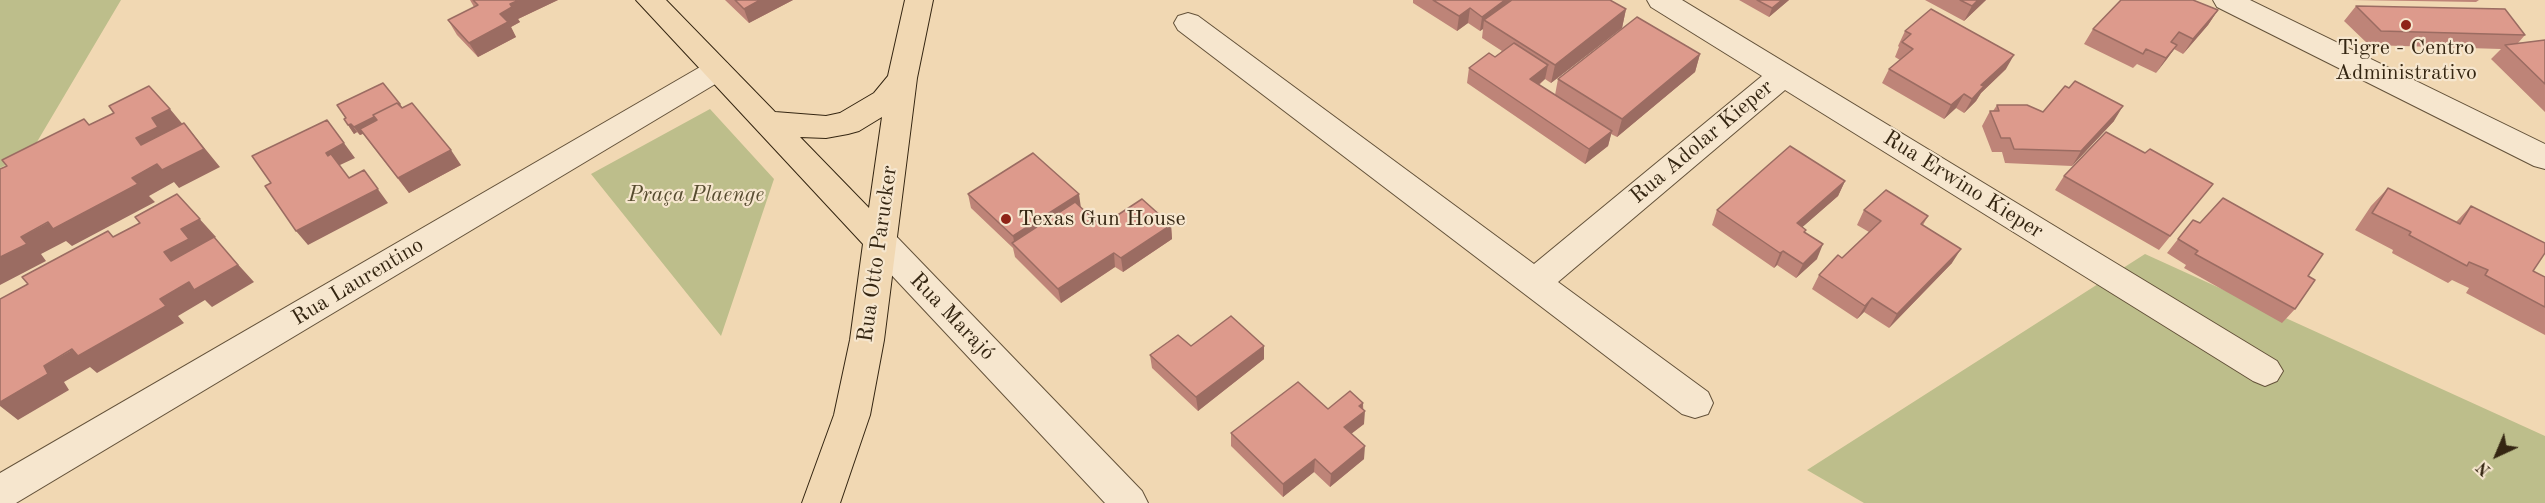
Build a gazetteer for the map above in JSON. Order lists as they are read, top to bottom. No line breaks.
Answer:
{"streets":{"main road":["Rua Otto Parucker","Rua Marajó"],"street":["Rua Adolar Kieper","Rua Erwino Kieper","Rua Laurentino"]},"crossings":[["Rua Adolar Kieper","Rua Erwino Kieper"],["Rua Otto Parucker","Rua Marajó"],["Rua Laurentino","Rua Marajó"]],"parks":["Praça Plaenge"],"places":["Tigre - Centro Administrativo","Texas Gun House"],"north":"bottom left"}
